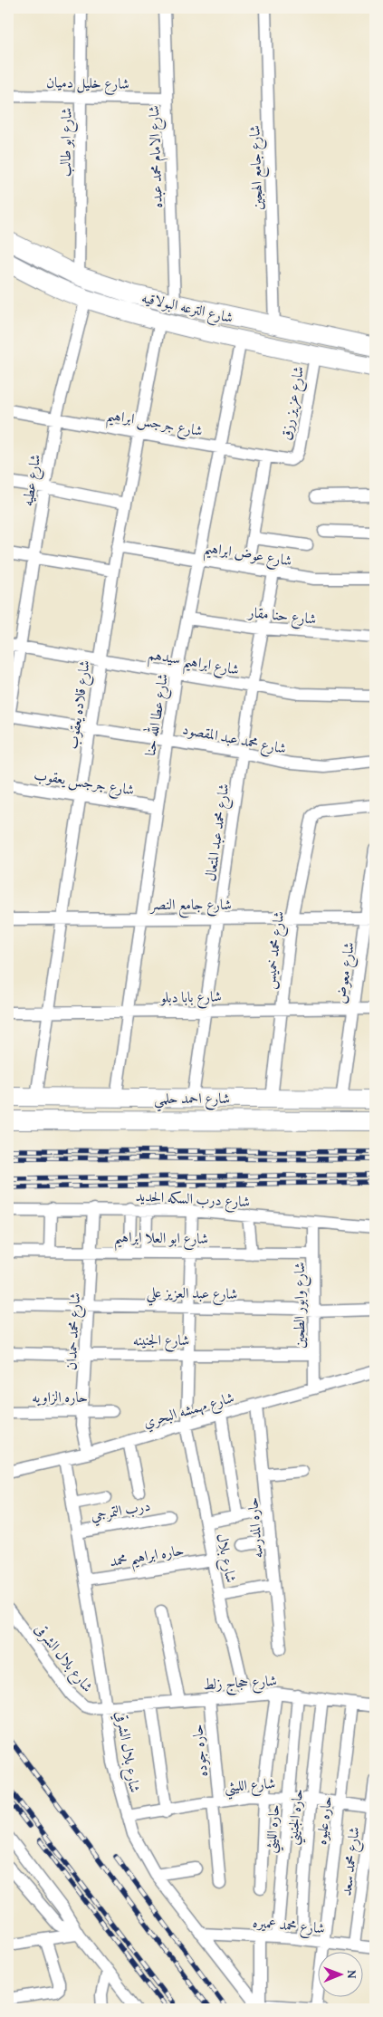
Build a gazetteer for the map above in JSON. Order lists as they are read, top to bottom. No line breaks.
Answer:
{"streets":{"main road":["شارع الترعه البولاقيه","شارع احمد حلمي"],"street":["شارع خليل دميان","شارع ابو طالب","شارع الامام محمد عبده","شارع جامع الهجين","شارع عزيز رزق","شارع جرجس ابراهيم","شارع عطيه","شارع عوض ابراهيم","شارع حنا مقار","شارع ابراهيم سيدهم","شارع قلاده يعقوب","شارع عطا الله حنا","شارع محمد عبد المقصود","شارع جرجس يعقوب","شارع محمد عبد المتعال","شارع جامع النصر","شارع محمد خميس","شارع معوض","شارع بابا دبلو","شارع درب السكه الحديد","شارع ابو العلا ابراهيم","شارع عبد العزيز علي","شارع وابور الطحين","شارع محمد حمدان","شارع الجنينه","حاره الزاويه","شارع مهمشه البحري","درب التمرجي","حاره المدرسه","حاره ابراهيم محمد","شارع بلال","شارع بلال الشرقى","شارع حجاج زلط","حاره جوده","شارع بلال الشرقي","شارع الليثي","حاره الجنيني","حاره عليوه","حاره الليثي","شارع محمد سعد","شارع محمد عميره"]},"crossings":[["شارع خليل دميان","شارع ابو طالب"],["شارع خليل دميان","شارع الامام محمد عبده"],["شارع ابو طالب","شارع الترعه البولاقيه"],["شارع الامام محمد عبده","شارع الترعه البولاقيه"],["شارع جامع الهجين","شارع الترعه البولاقيه"],["شارع الترعه البولاقيه","شارع عزيز رزق"],["شارع الترعه البولاقيه","شارع عطيه"],["شارع الترعه البولاقيه","شارع قلاده يعقوب"],["شارع الترعه البولاقيه","شارع عطا الله حنا"],["شارع عزيز رزق","شارع جرجس ابراهيم"],["شارع جرجس ابراهيم","شارع عطيه"],["شارع جرجس ابراهيم","شارع قلاده يعقوب"],["شارع جرجس ابراهيم","شارع عطا الله حنا"],["شارع عطيه","شارع ابراهيم سيدهم"],["شارع عطيه","شارع محمد عبد المقصود"],["شارع عوض ابراهيم","شارع قلاده يعقوب"],["شارع عوض ابراهيم","شارع عطا الله حنا"],["شارع عوض ابراهيم","شارع محمد عبد المتعال"],["شارع حنا مقار","شارع عطا الله حنا"],["شارع حنا مقار","شارع محمد عبد المتعال"],["شارع ابراهيم سيدهم","شارع قلاده يعقوب"],["شارع ابراهيم سيدهم","شارع عطا الله حنا"],["شارع ابراهيم سيدهم","شارع محمد عبد المتعال"],["شارع قلاده يعقوب","شارع محمد عبد المقصود"],["شارع قلاده يعقوب","شارع جرجس يعقوب"],["شارع قلاده يعقوب","شارع جامع النصر"],["شارع قلاده يعقوب","شارع بابا دبلو"],["شارع قلاده يعقوب","شارع احمد حلمي"],["شارع عطا الله حنا","شارع محمد عبد المقصود"],["شارع عطا الله حنا","شارع جرجس يعقوب"],["شارع عطا الله حنا","شارع جامع النصر"],["شارع عطا الله حنا","شارع بابا دبلو"],["شارع عطا الله حنا","شارع احمد حلمي"],["شارع محمد عبد المقصود","شارع محمد عبد المتعال"],["شارع محمد عبد المتعال","شارع جامع النصر"],["شارع محمد عبد المتعال","شارع بابا دبلو"],["شارع محمد عبد المتعال","شارع احمد حلمي"],["شارع جامع النصر","شارع محمد خميس"],["شارع جامع النصر","شارع معوض"],["شارع محمد خميس","شارع بابا دبلو"],["شارع محمد خميس","شارع احمد حلمي"],["شارع معوض","شارع بابا دبلو"],["شارع معوض","شارع احمد حلمي"],["شارع درب السكه الحديد","شارع وابور الطحين"],["شارع درب السكه الحديد","شارع محمد حمدان"],["شارع درب السكه الحديد","شارع بلال"],["شارع ابو العلا ابراهيم","شارع وابور الطحين"],["شارع ابو العلا ابراهيم","شارع محمد حمدان"],["شارع ابو العلا ابراهيم","شارع بلال"],["شارع عبد العزيز علي","شارع وابور الطحين"],["شارع عبد العزيز علي","شارع محمد حمدان"],["شارع عبد العزيز علي","شارع بلال"],["شارع وابور الطحين","شارع الجنينه"],["شارع وابور الطحين","شارع مهمشه البحري"],["شارع محمد حمدان","شارع الجنينه"],["شارع محمد حمدان","حاره الزاويه"],["شارع محمد حمدان","شارع مهمشه البحري"],["شارع الجنينه","شارع بلال"],["شارع مهمشه البحري","حاره المدرسه"],["شارع مهمشه البحري","شارع بلال"],["شارع مهمشه البحري","شارع بلال الشرقي"],["درب التمرجي","شارع بلال الشرقي"],["حاره ابراهيم محمد","شارع بلال"],["حاره ابراهيم محمد","شارع بلال الشرقي"],["شارع بلال","شارع حجاج زلط"],["شارع بلال الشرقى","شارع حجاج زلط"],["شارع بلال الشرقى","شارع بلال الشرقي"],["شارع حجاج زلط","حاره جوده"],["شارع حجاج زلط","شارع بلال الشرقي"],["شارع حجاج زلط","حاره الجنيني"],["شارع حجاج زلط","حاره عليوه"],["شارع حجاج زلط","حاره الليثي"],["حاره جوده","شارع الليثي"],["شارع بلال الشرقي","شارع الليثي"],["شارع بلال الشرقي","شارع محمد عميره"],["شارع الليثي","حاره الجنيني"],["شارع الليثي","حاره عليوه"],["شارع الليثي","حاره الليثي"],["شارع الليثي","شارع محمد سعد"],["حاره الجنيني","شارع محمد عميره"],["حاره عليوه","شارع محمد عميره"],["حاره الليثي","شارع محمد عميره"],["شارع محمد سعد","شارع محمد عميره"]],"north":"right"}
